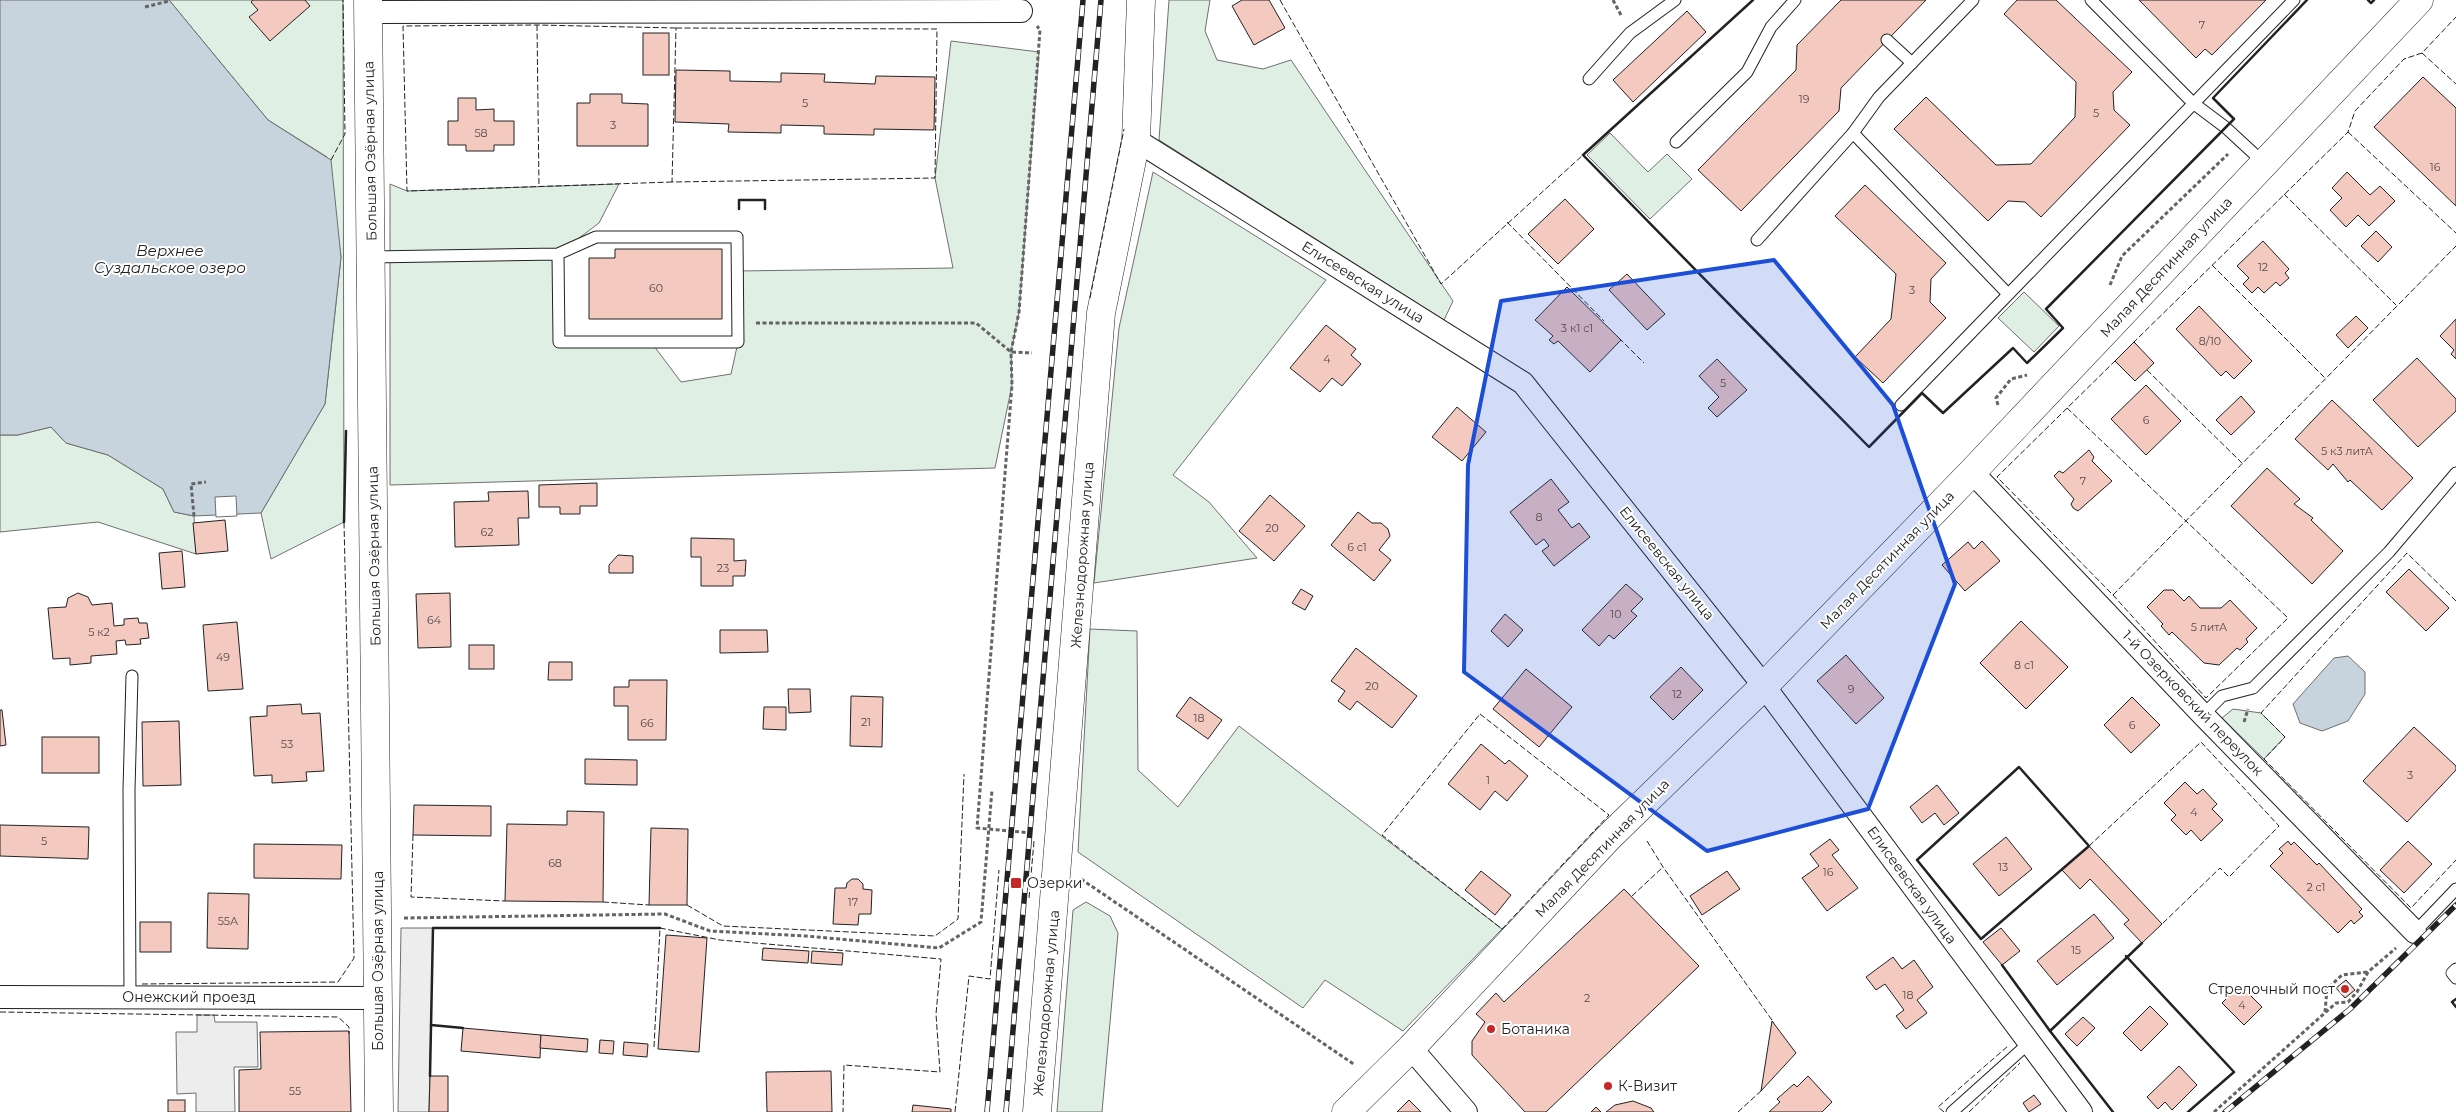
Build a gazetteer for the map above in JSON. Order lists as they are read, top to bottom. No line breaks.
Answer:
{"streets":{"street":["Большая Озёрная улица","Малая Десятинная улица","Елисеевская улица","Железнодорожная улица","1-й Озерковский переулок","Онежский проезд"]},"crossings":[["Большая Озёрная улица","Онежский проезд"],["Малая Десятинная улица","Елисеевская улица"],["Малая Десятинная улица","1-й Озерковский переулок"],["Елисеевская улица","Железнодорожная улица"]],"water":["Верхнее Суздальское озеро"],"places":{"transit":["Озерки"],"other":["Стрелочный пост","Ботаника","К-Визит"]},"house_numbers":["7","19","5","5","3","58","16","12","60","3","3 к1 с1","8/10","4","5","6","5 к3 литА","7","8","20","62","6 с1","23","10","64","5 литА","5 к2","49","8 с1","20","9","12","18","21","66","6","53","3","1","4","5","68","13","16","2 с1","17","55А","15","18","2","4","55"]}
